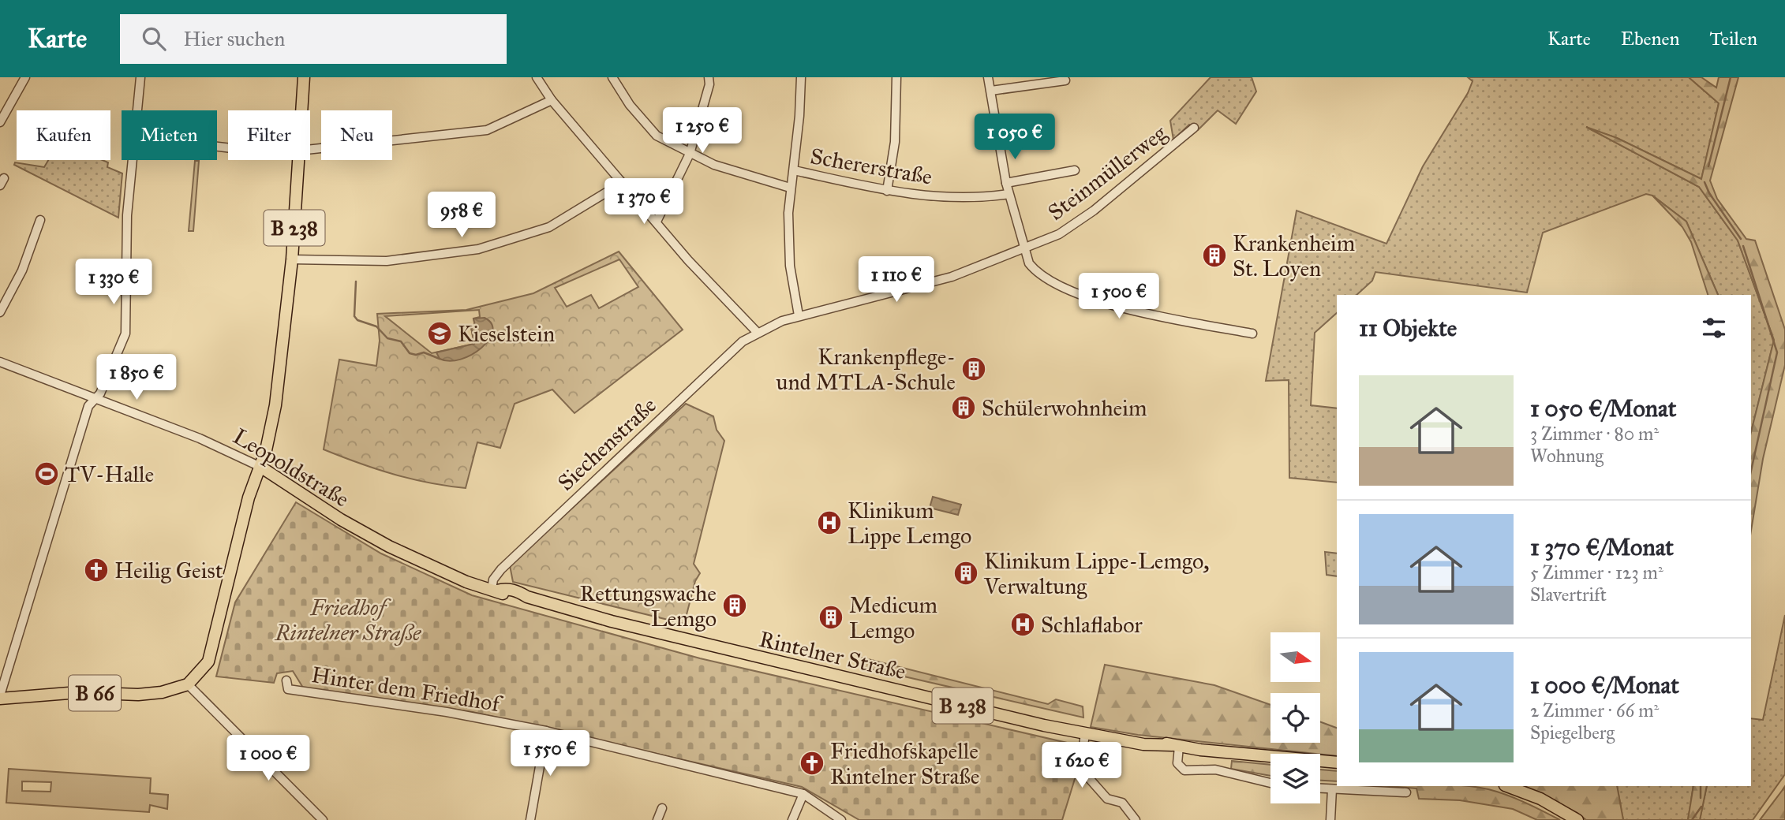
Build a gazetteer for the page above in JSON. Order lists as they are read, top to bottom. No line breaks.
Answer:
{"streets":{"main road":["B 238","Leopoldstraße","Rintelner Straße","B 66"],"street":["Schererstraße","Steinmüllerweg","Siechenstraße","Hinter dem Friedhof"]},"crossings":[["Steinmüllerweg","Siechenstraße"],["B 238","Leopoldstraße"],["B 238","B 66"],["Siechenstraße","Rintelner Straße"],["Leopoldstraße","Rintelner Straße"],["Leopoldstraße","B 66"]],"parks":["Friedhof Rintelner Straße"],"places":{"building":["Krankenheim St. Loyen","Krankenpflege- und MTLA-Schule","Schülerwohnheim","Klinikum Lippe-Lemgo, Verwaltung","Rettungswache Lemgo","Medicum Lemgo"],"school or university":["Kieselstein"],"sports":["TV-Halle"],"hospital":["Klinikum Lippe Lemgo","Schlaflabor"],"church":["Heilig Geist","Friedhofskapelle Rintelner Straße"]},"north":"right","page":{"header":"Karte","search":"Hier suchen","nav":["Karte","Ebenen","Teilen"],"price":["1 250 €","1 050 €","1 370 €","958 €","1 110 €","1 330 €","1 500 €","1 850 €","1 550 €","1 000 €","1 620 €"],"chip":["Kaufen","Mieten","Filter","Neu"],"heading":"11 Objekte","list":[{"name":"1 050 €/Monat","note":"3 Zimmer · 80 m² · Wohnung"},{"name":"1 370 €/Monat","note":"5 Zimmer · 123 m² · Slavertrift"},{"name":"1 000 €/Monat","note":"2 Zimmer · 66 m² · Spiegelberg"}]}}
